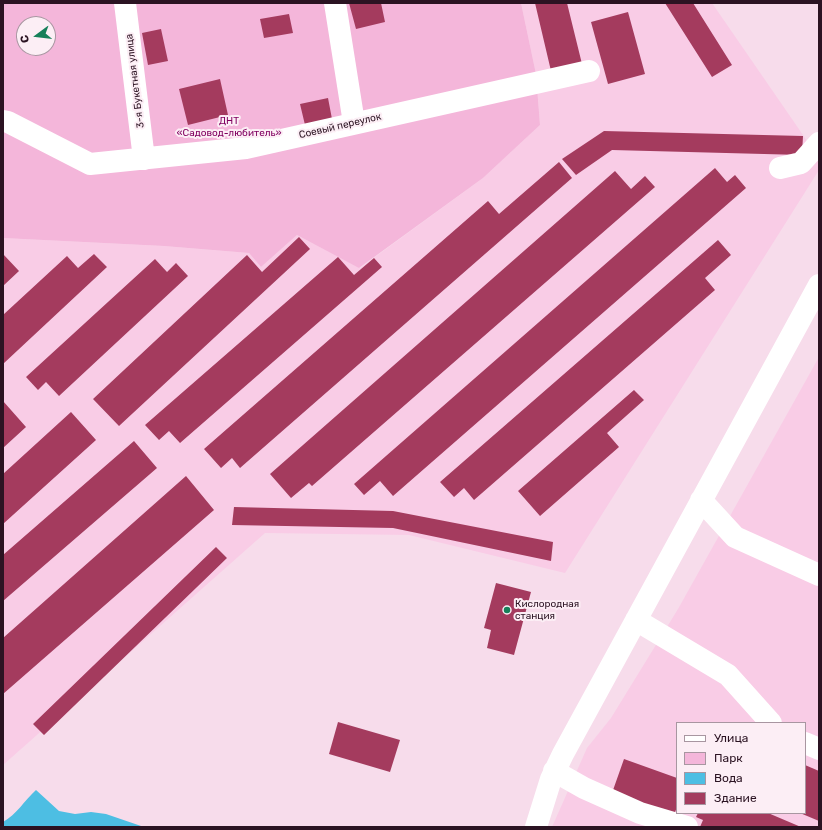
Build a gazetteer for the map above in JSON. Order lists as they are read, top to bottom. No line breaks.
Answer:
{"streets":{"street":["3-я Букетная улица","Соевый переулок"]},"crossings":[["3-я Букетная улица","Соевый переулок"]],"parks":["ДНТ «Садовод-любитель»"],"places":["Кислородная станция"],"legend":["Улица","Парк","Вода","Здание"],"north":"left"}
